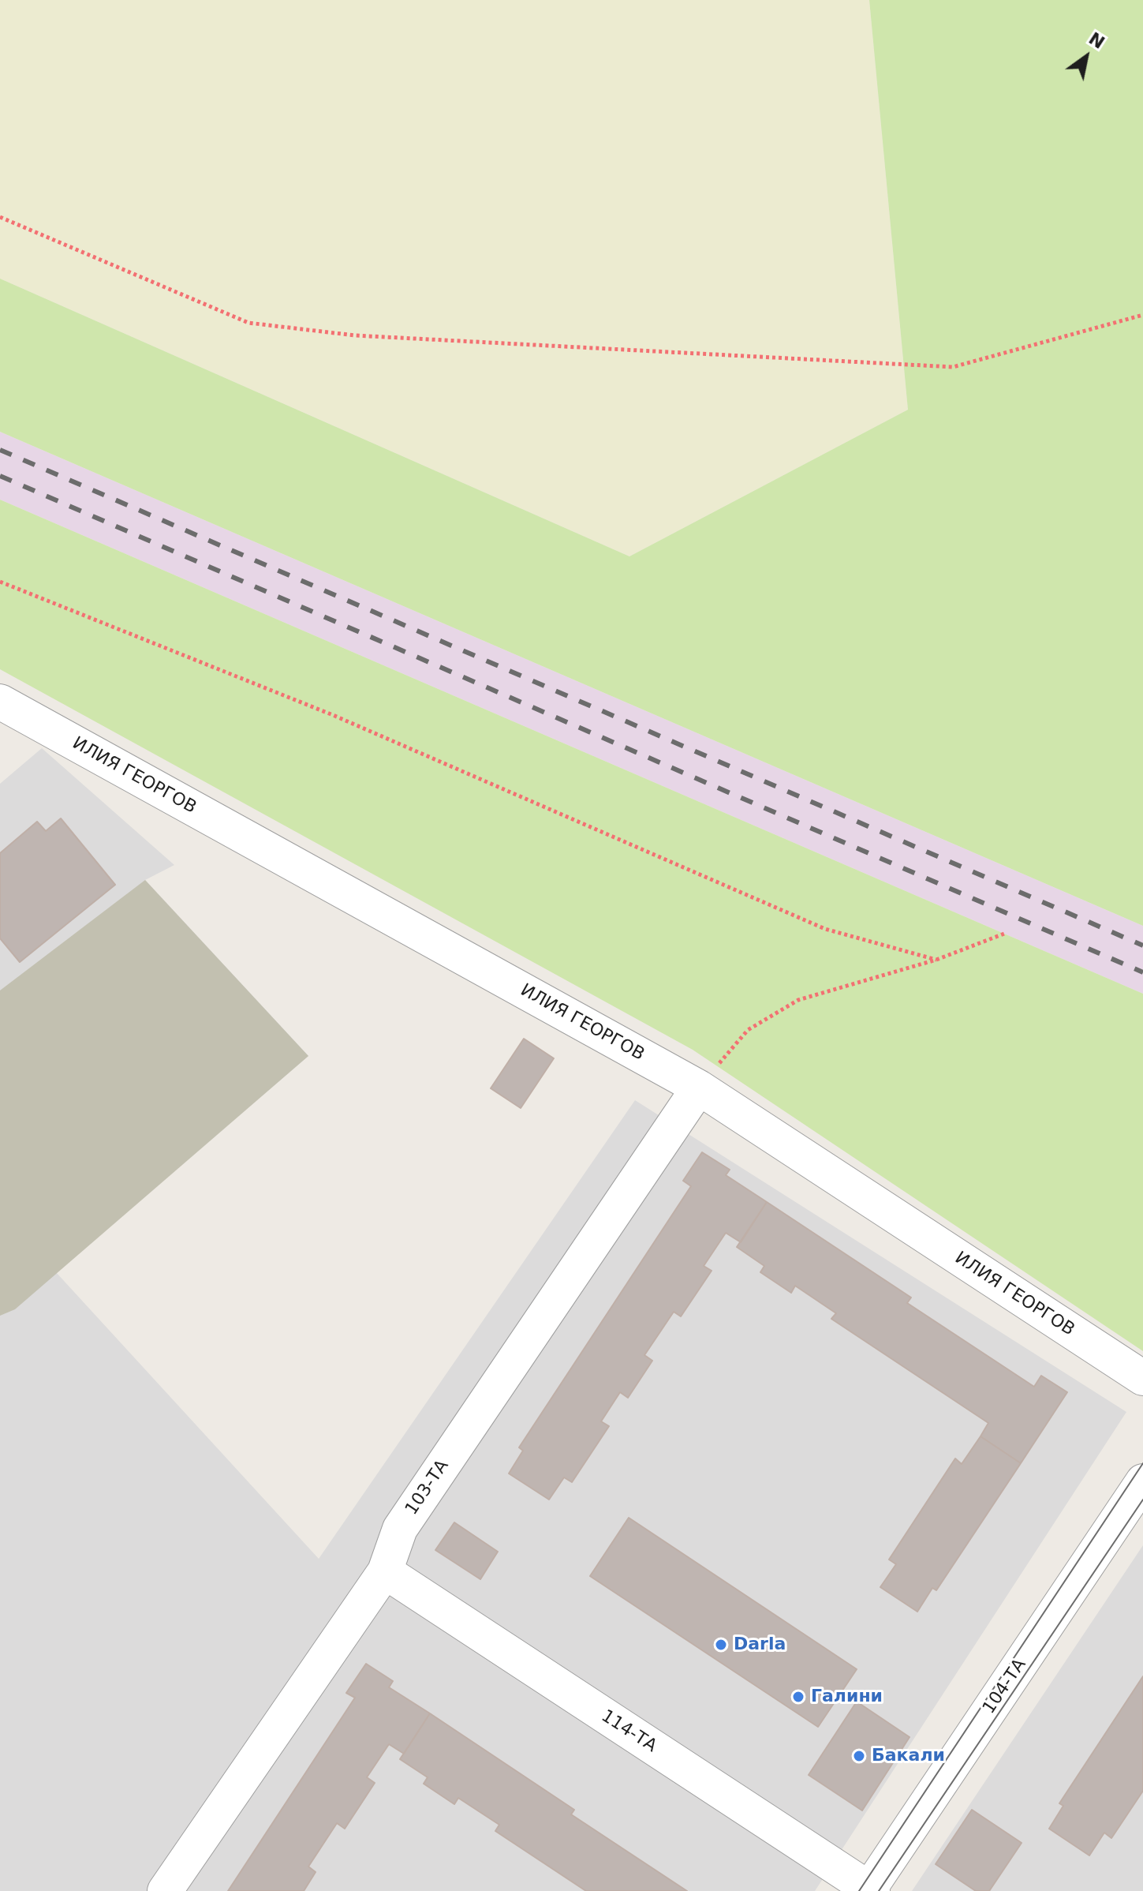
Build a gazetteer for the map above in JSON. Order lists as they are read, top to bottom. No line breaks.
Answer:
{"streets":{"street":["ИЛИЯ ГЕОРГОВ","103-ТА","104-ТА","114-ТА"]},"crossings":[["ИЛИЯ ГЕОРГОВ","103-ТА"],["103-ТА","114-ТА"],["104-ТА","114-ТА"]],"places":["Darla","Галини","Бакали"],"north":"top right"}
